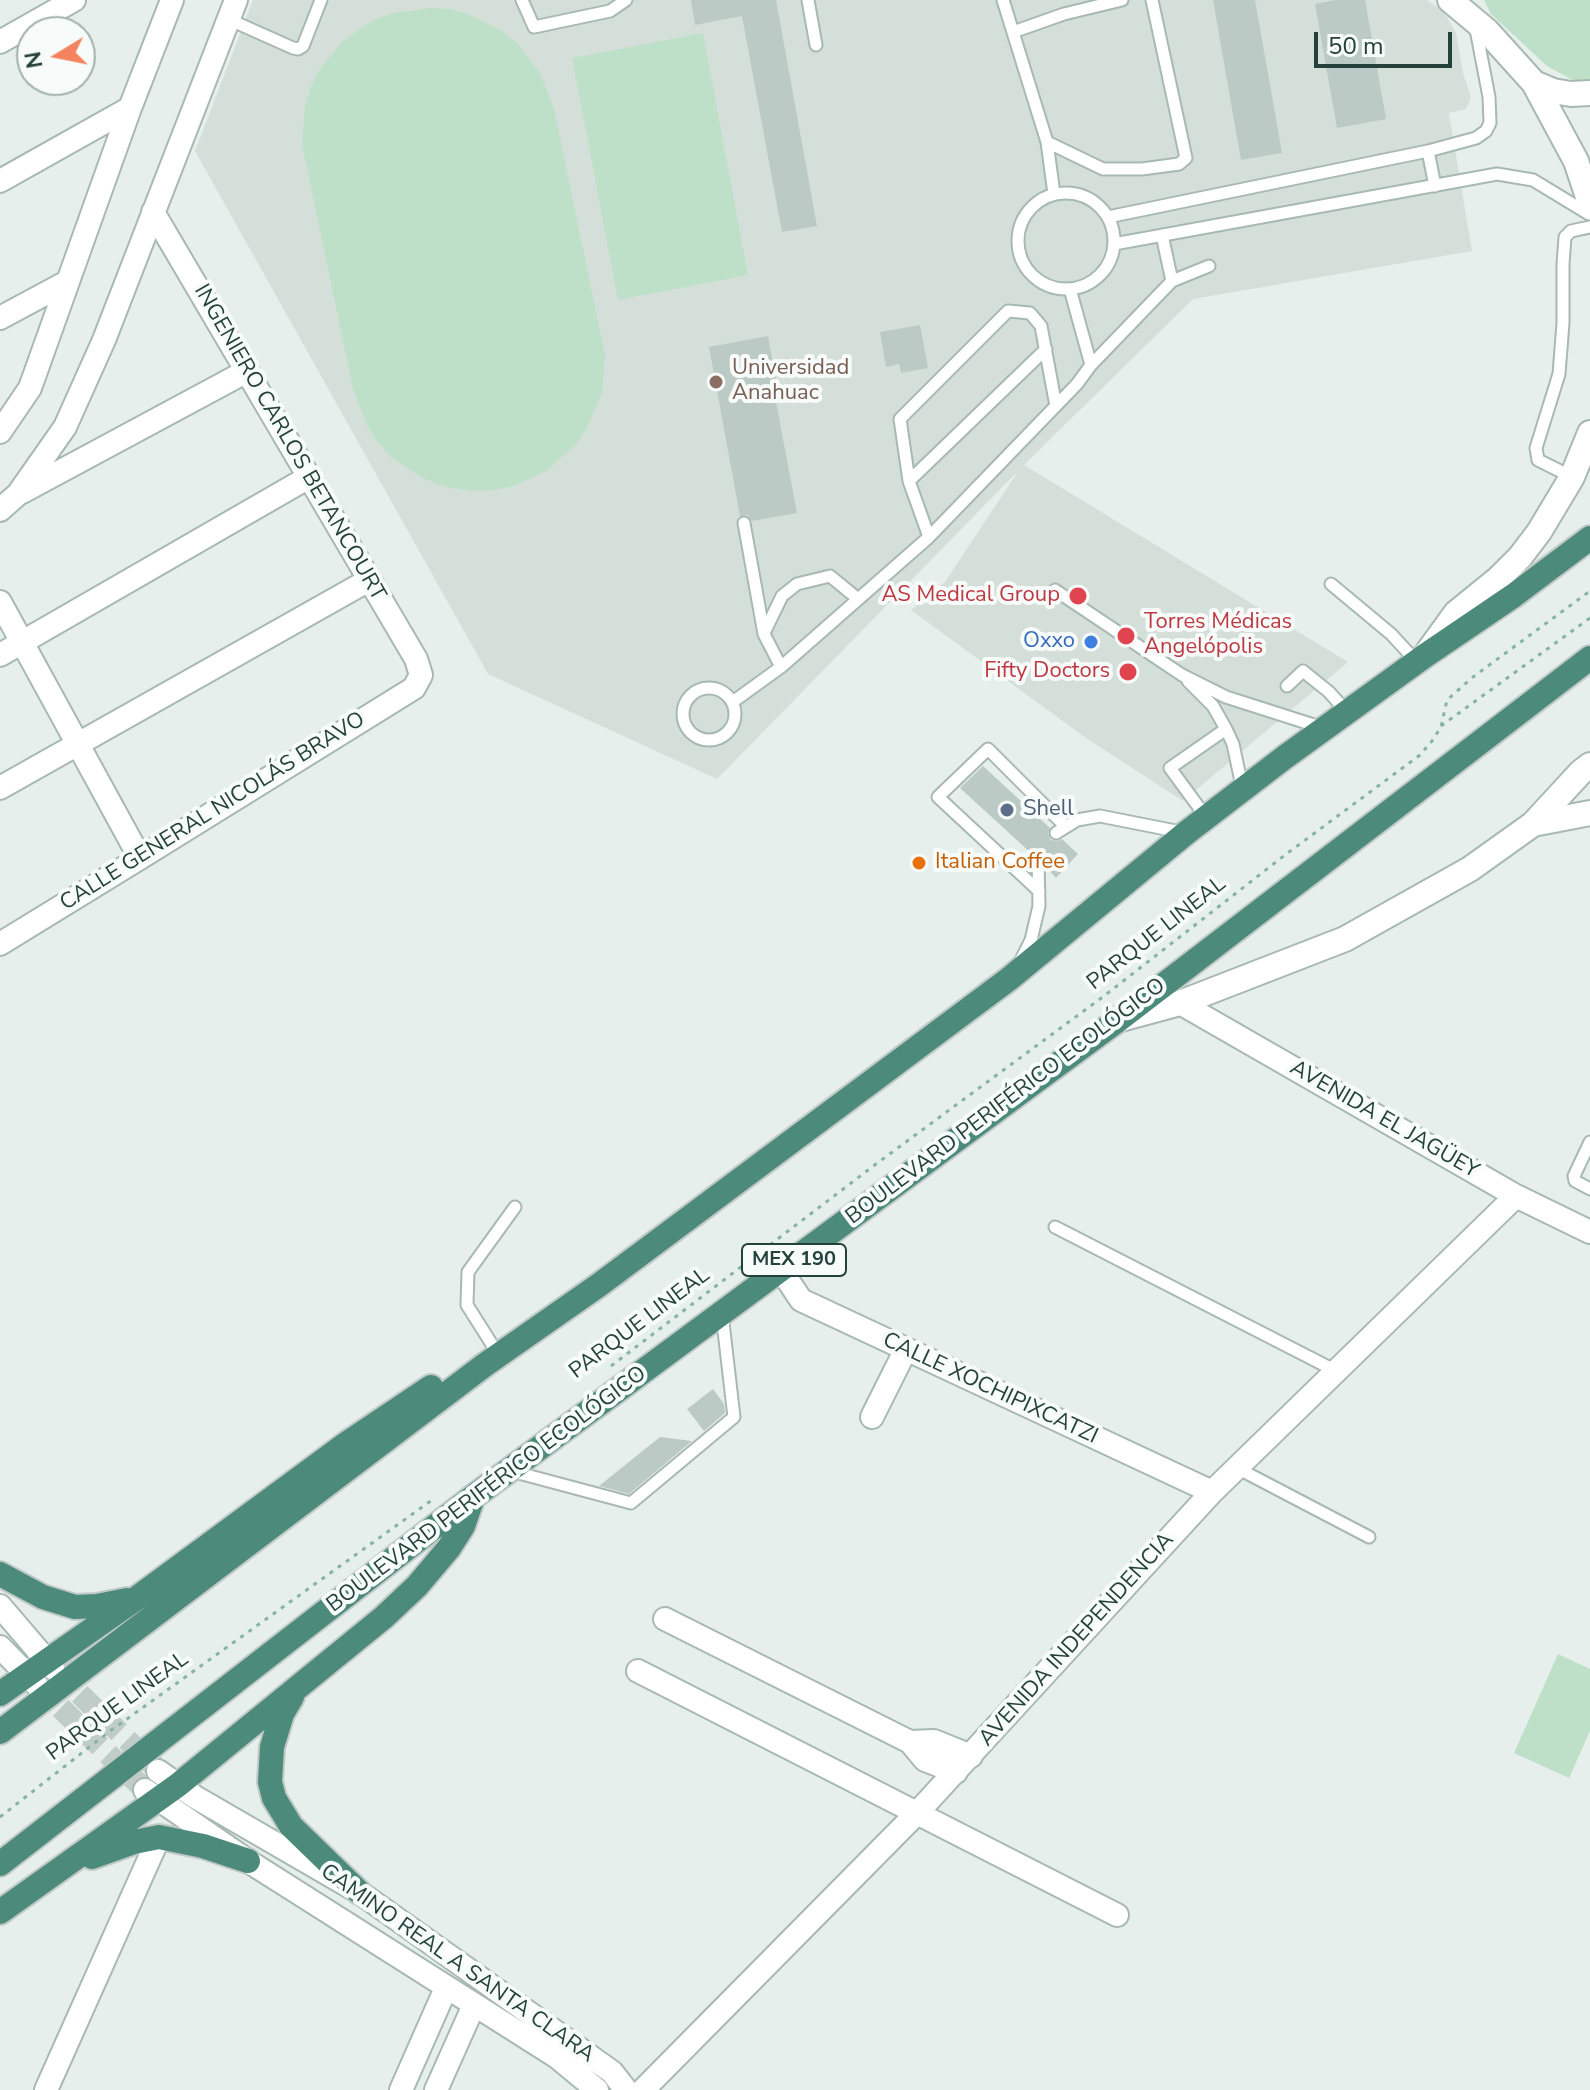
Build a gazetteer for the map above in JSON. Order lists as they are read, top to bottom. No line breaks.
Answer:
{"streets":{"highway":["BOULEVARD PERIFÉRICO ECOLÓGICO","MEX 190"],"street":["INGENIERO CARLOS BETANCOURT","CALLE GENERAL NICOLÁS BRAVO","AVENIDA EL JAGÜEY","CALLE XOCHIPIXCATZI","AVENIDA INDEPENDENCIA","CAMINO REAL A SANTA CLARA"],"path":["PARQUE LINEAL"]},"crossings":[["INGENIERO CARLOS BETANCOURT","CALLE GENERAL NICOLÁS BRAVO"],["BOULEVARD PERIFÉRICO ECOLÓGICO","CALLE XOCHIPIXCATZI"],["AVENIDA EL JAGÜEY","AVENIDA INDEPENDENCIA"],["CALLE XOCHIPIXCATZI","AVENIDA INDEPENDENCIA"]],"places":["Universidad Anahuac","AS Medical Group","Torres Médicas Angelópolis","Oxxo","Fifty Doctors","Shell","Italian Coffee"],"scale_bar":"50 m","north":"left"}
